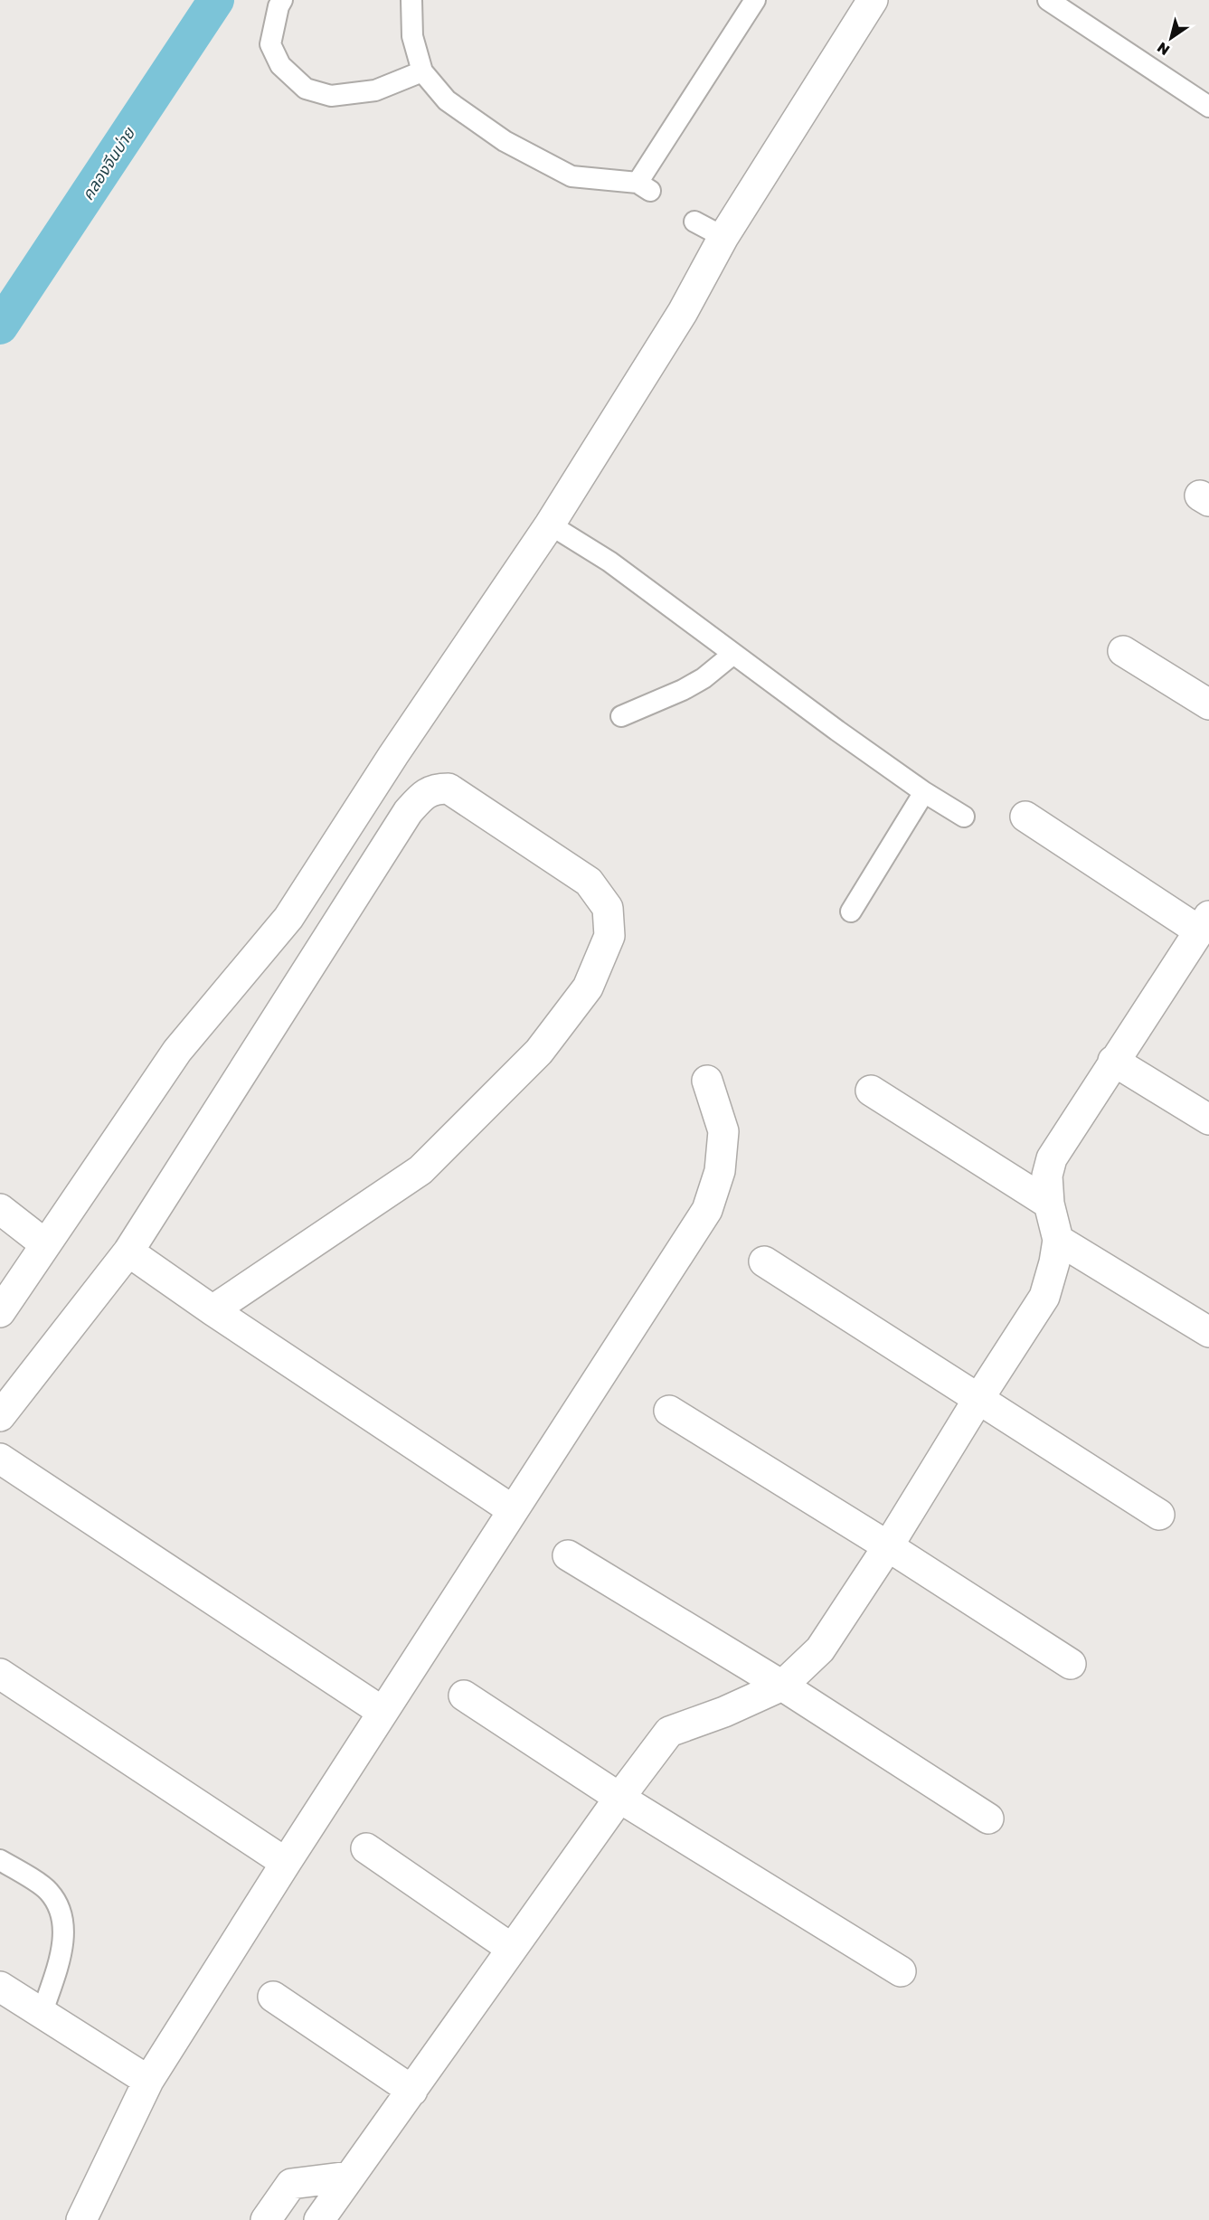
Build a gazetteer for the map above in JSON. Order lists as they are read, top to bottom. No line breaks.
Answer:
{"water":["คลองจีนบ่าย"],"north":"bottom left"}
